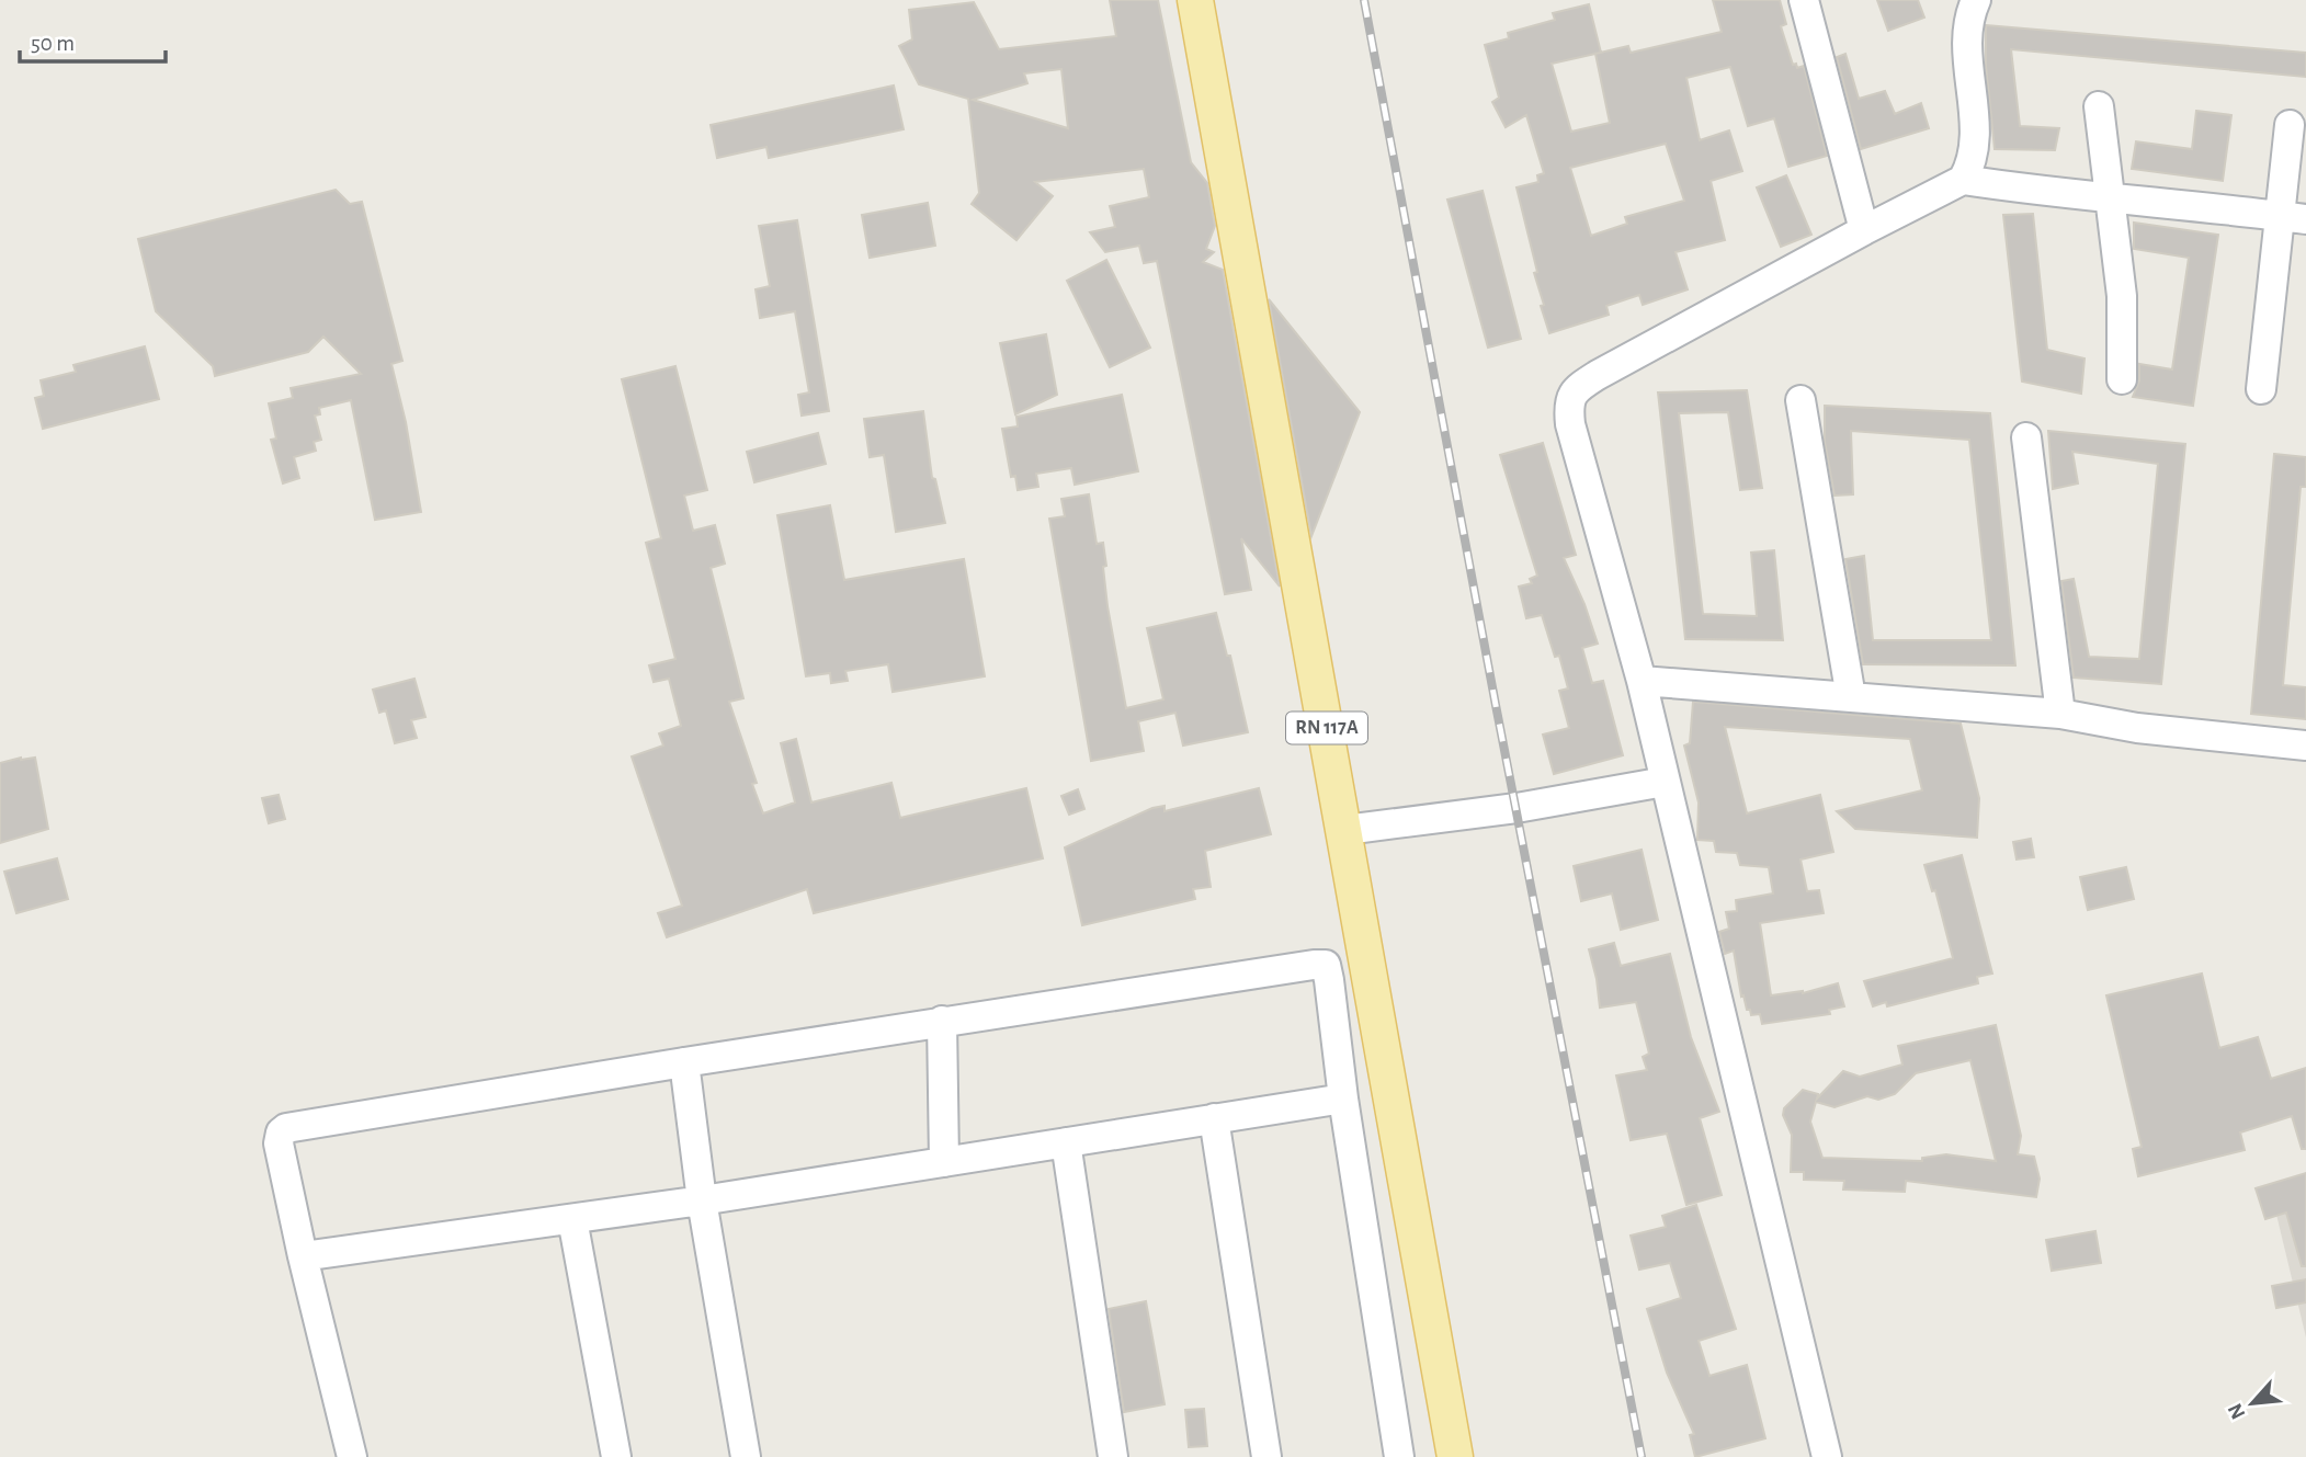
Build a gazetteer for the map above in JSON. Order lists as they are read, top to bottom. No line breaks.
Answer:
{"streets":{"main road":["RN 117A"]},"scale_bar":"50 m","north":"bottom left"}
